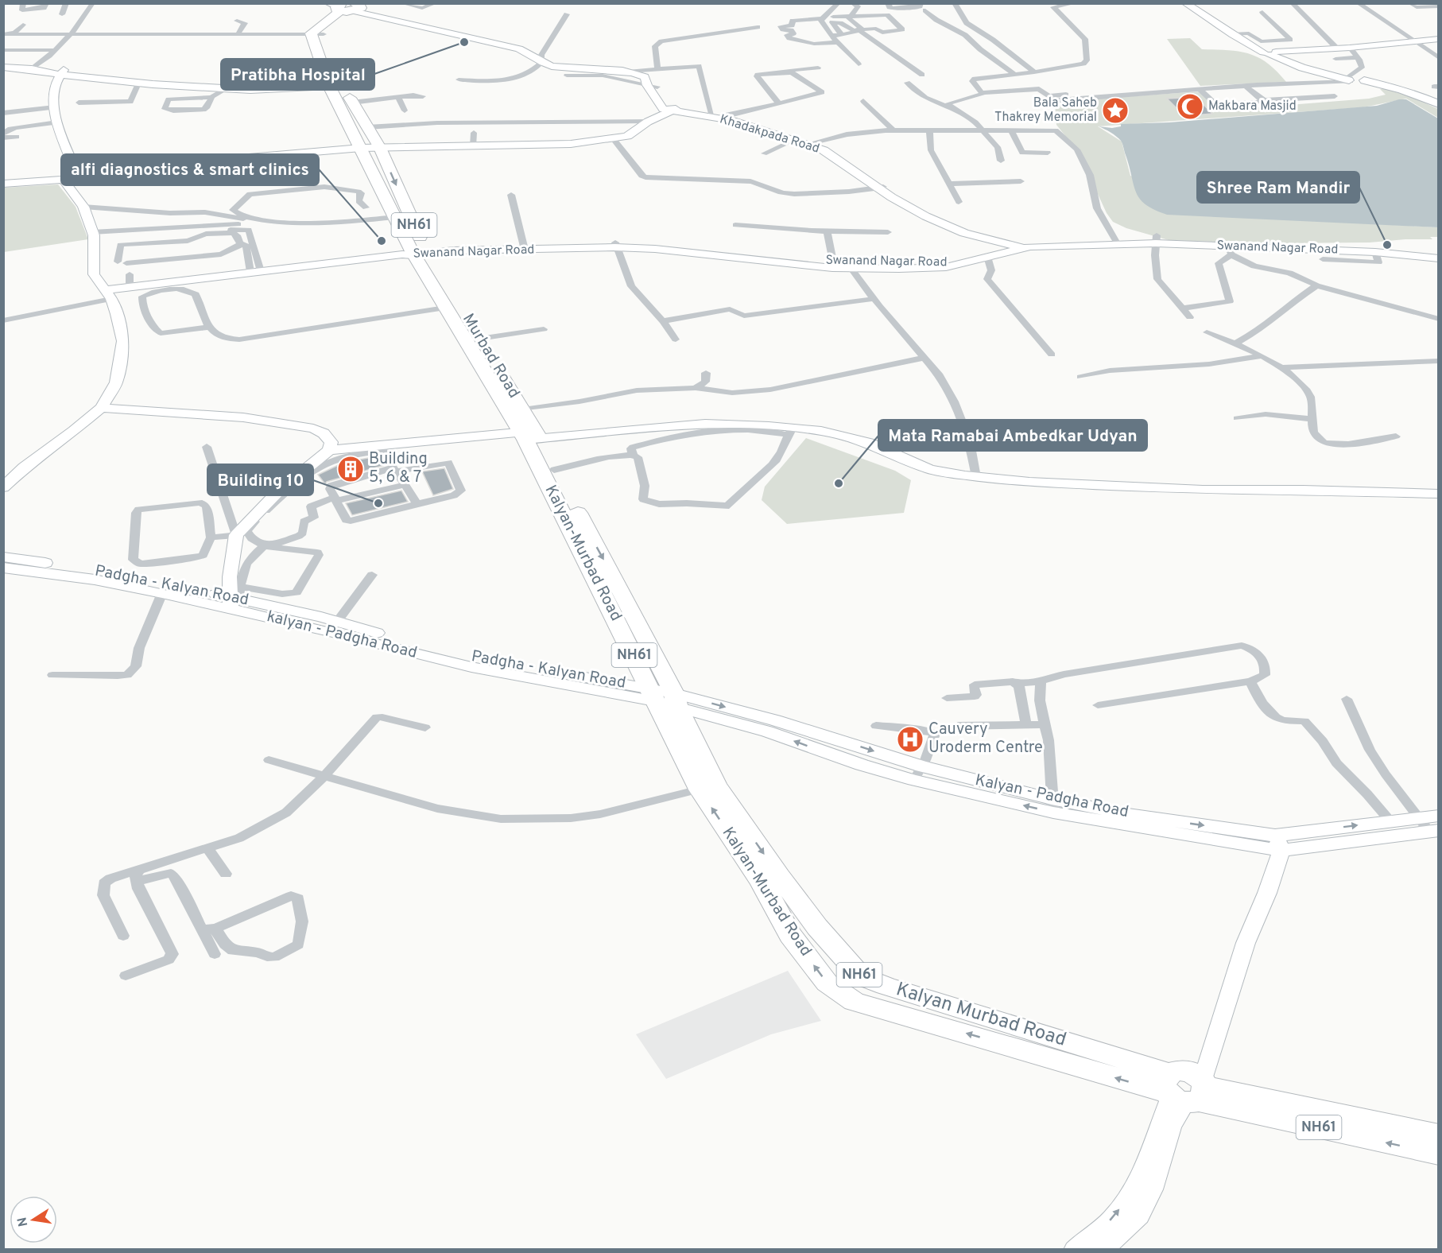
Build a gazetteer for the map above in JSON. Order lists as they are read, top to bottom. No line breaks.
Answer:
{"streets":{"highway":["NH61","Murbad Road","Kalyan-Murbad Road","Kalyan Murbad Road"],"street":["Khadakpada Road","Swanand Nagar Road","Padgha - Kalyan Road","kalyan - Padgha Road","Kalyan - Padgha Road"]},"crossings":[["Khadakpada Road","Swanand Nagar Road"],["NH61","Kalyan Murbad Road"],["Swanand Nagar Road","Murbad Road"],["Swanand Nagar Road","Kalyan-Murbad Road"],["Murbad Road","Kalyan-Murbad Road"],["Kalyan-Murbad Road","kalyan - Padgha Road"],["Kalyan-Murbad Road","Kalyan - Padgha Road"],["Kalyan-Murbad Road","Kalyan Murbad Road"],["Padgha - Kalyan Road","kalyan - Padgha Road"],["kalyan - Padgha Road","Kalyan - Padgha Road"],["kalyan - Padgha Road","Kalyan Murbad Road"],["Kalyan - Padgha Road","Kalyan Murbad Road"]],"places":{"other":["Pratibha Hospital","alfi diagnostics & smart clinics","Shree Ram Mandir","Mata Ramabai Ambedkar Udyan","Building 10"],"mosque":["Makbara Masjid"],"place":["Bala Saheb Thakrey Memorial"],"building":["Building 5, 6 & 7"],"hospital":["Cauvery Uroderm Centre"]},"north":"left"}
